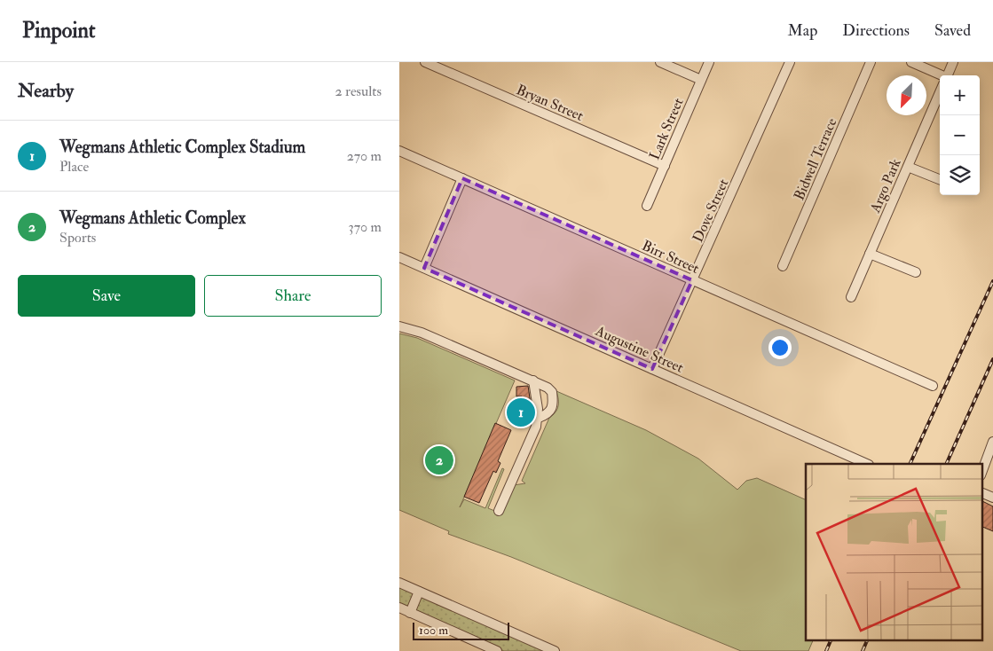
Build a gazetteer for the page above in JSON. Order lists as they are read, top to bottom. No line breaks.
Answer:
{"streets":{"street":["Bryan Street","Lark Street","Bidwell Terrace","Argo Park","Dove Street","Birr Street","Augustine Street"]},"crossings":[["Bryan Street","Lark Street"],["Dove Street","Birr Street"],["Dove Street","Augustine Street"]],"scale_bar":"100 m","north":"bottom left","page":{"header":"Pinpoint","nav":["Map","Directions","Saved"],"heading":["Nearby","2 results"],"map_buttons":["+","−"],"list":[{"mark":"1","name":"Wegmans Athletic Complex Stadium","note":"Place","value":"270 m"},{"mark":"2","name":"Wegmans Athletic Complex","note":"Sports","value":"370 m"}],"buttons":["Save","Share"],"pins":["1","2"],"scale":"100 m"}}
